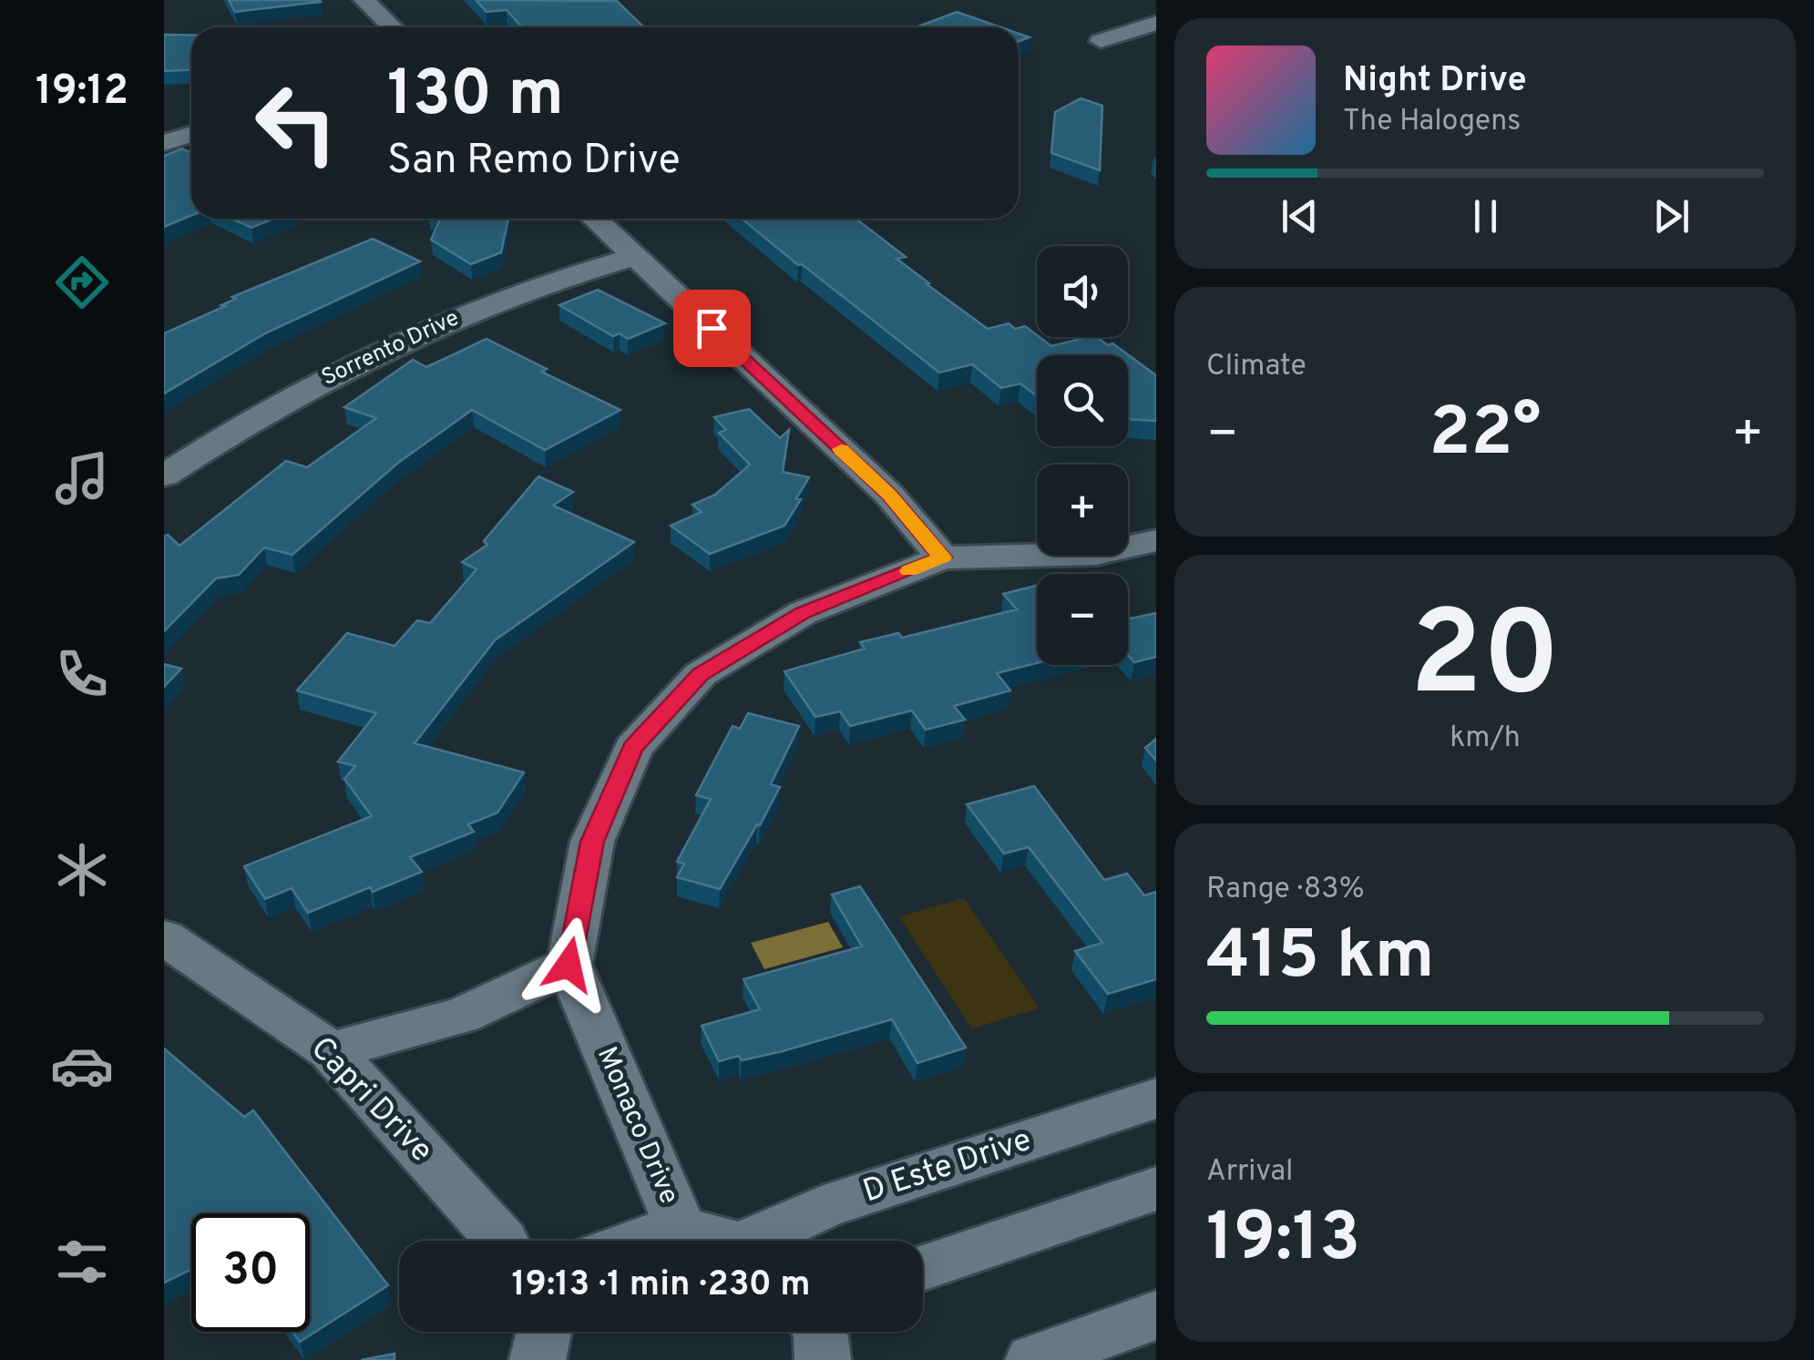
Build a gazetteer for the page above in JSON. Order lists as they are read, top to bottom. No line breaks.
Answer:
{"streets":{"street":["Sorrento Drive","Capri Drive","Monaco Drive","D Este Drive"]},"crossings":[["Monaco Drive","D Este Drive"]],"page":{"tabs":"19:12","turn":["130 m","San Remo Drive"],"song":["Night Drive","The Halogens"],"map_buttons":["+","−"],"tile":["Climate",["20","km/h"],["Range · 83%","415 km"],["Arrival","19:13"]],"heat":["−","22°","+"],"limit":"30","trip":"19:13 · 1 min · 230 m"}}
